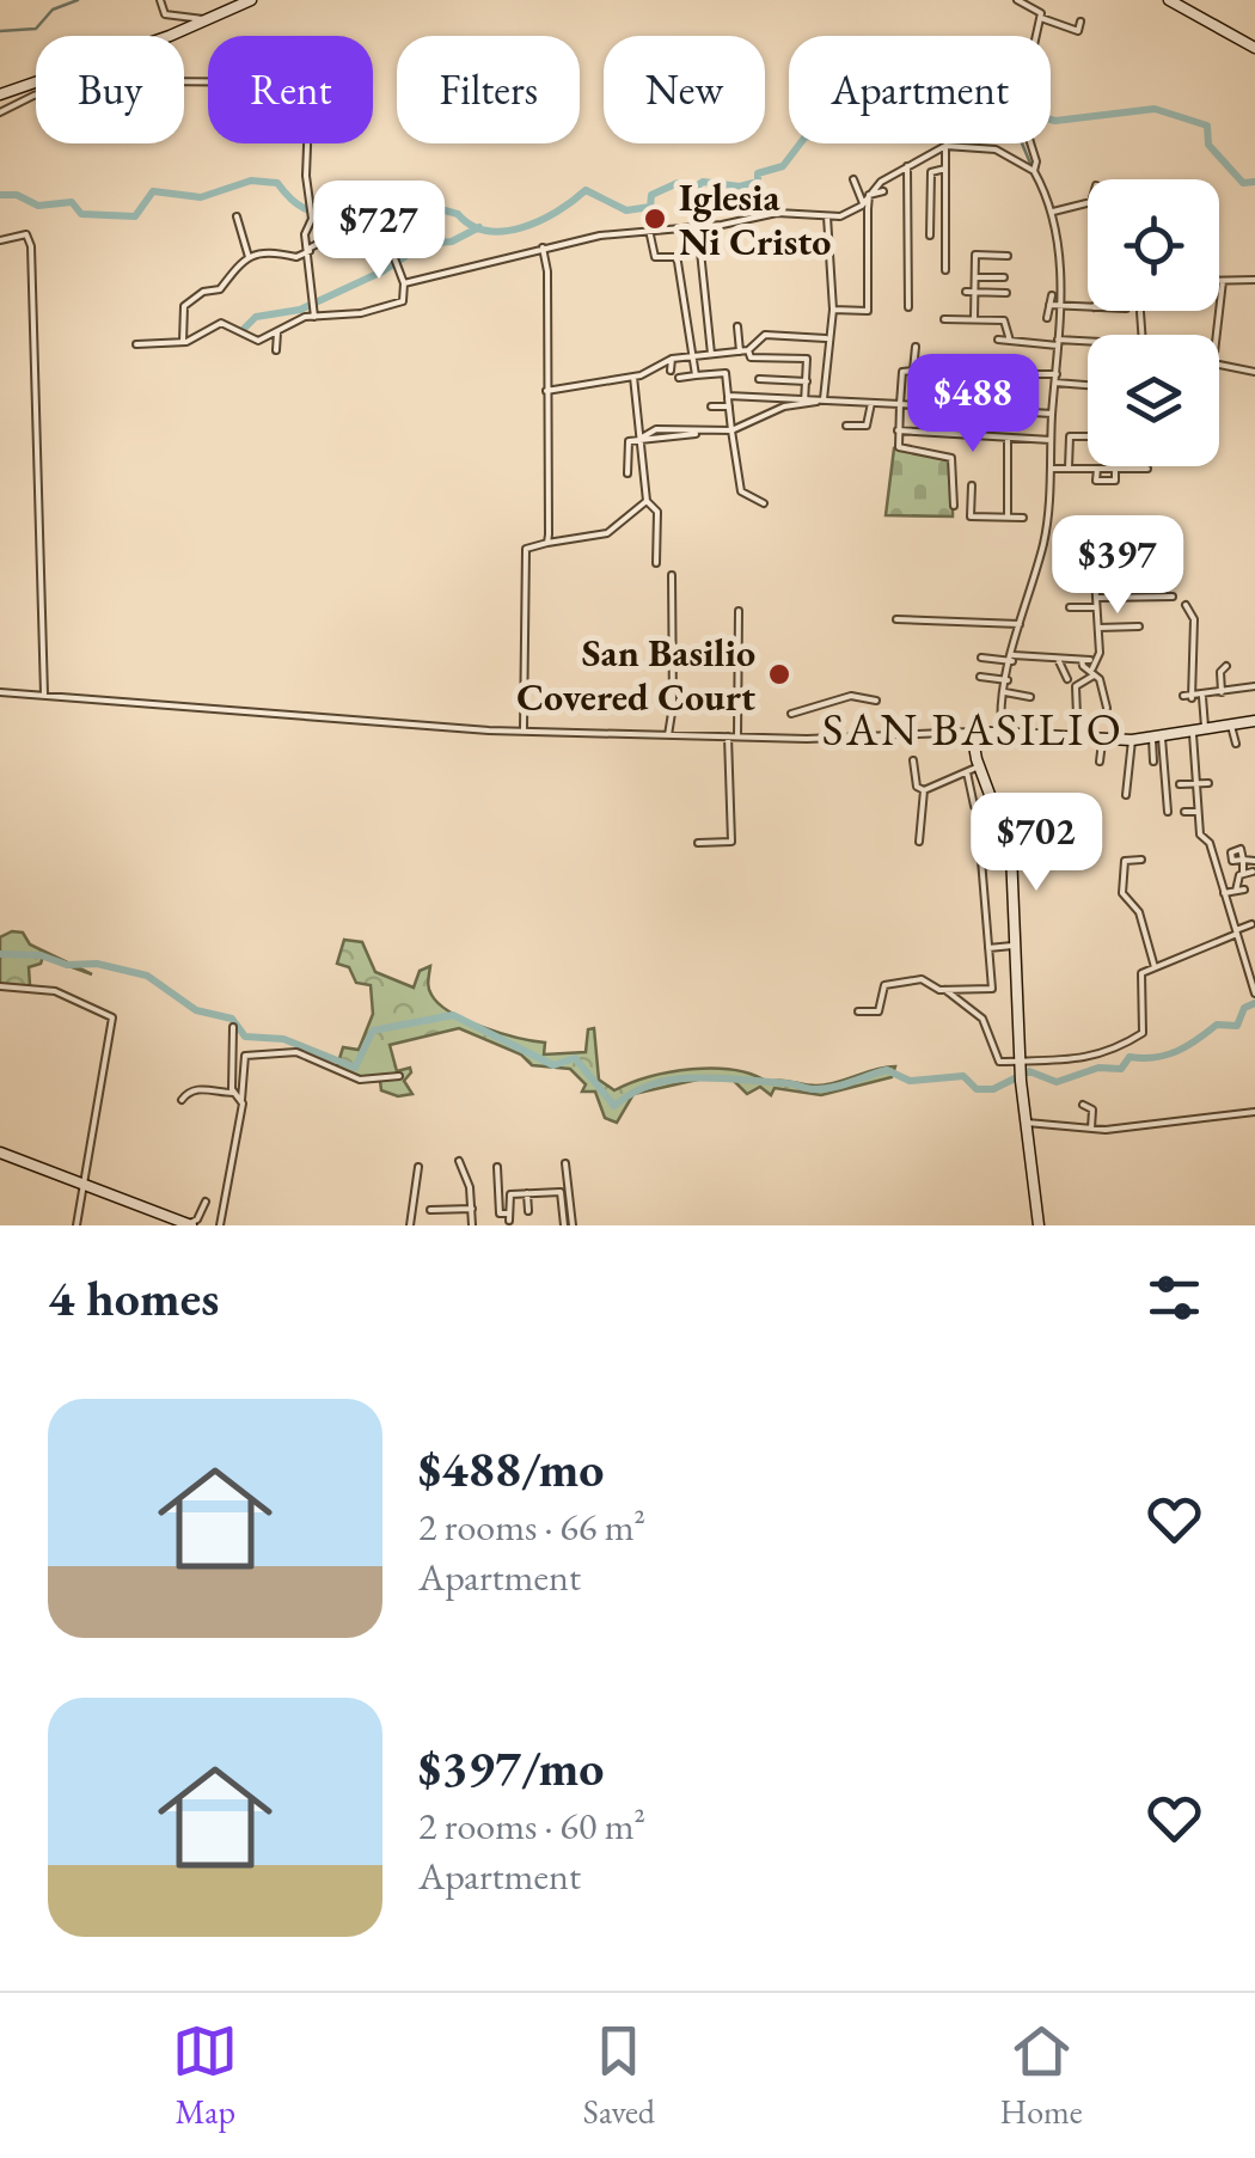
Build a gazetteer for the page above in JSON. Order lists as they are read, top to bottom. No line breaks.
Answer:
{"districts":["SAN BASILIO"],"places":["Iglesia Ni Cristo","San Basilio Covered Court"],"page":{"chip":["Buy","Rent","Filters","New","Apartment"],"price":["$727","$488","$397","$702"],"heading":"4 homes","list":[{"name":"$488/mo","note":"2 rooms · 66 m² · Apartment"},{"name":"$397/mo","note":"2 rooms · 60 m² · Apartment"}],"tabs":["Map","Saved","Home"]}}
